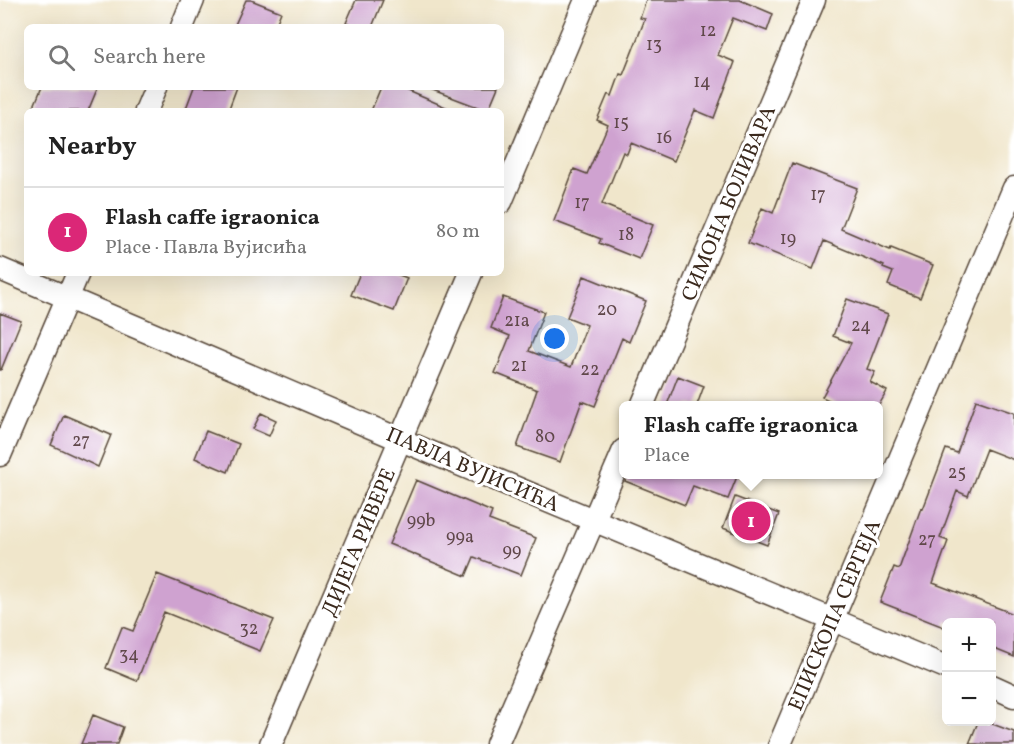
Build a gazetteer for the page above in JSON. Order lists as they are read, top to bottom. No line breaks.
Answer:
{"streets":{"street":["СИМОНА БОЛИВАРА","ПАВЛА ВУЈИСИЋА","ДИЈЕГА РИВЕРЕ","ЕПИСКОПА СЕРГЕЈА"]},"crossings":[["ПАВЛА ВУЈИСИЋА","ДИЈЕГА РИВЕРЕ"],["ПАВЛА ВУЈИСИЋА","ЕПИСКОПА СЕРГЕЈА"]],"house_numbers":["12","13","14","15","16","17","17","18","19","20","21a","24","21","22","80","27","25","99b","99a","27","99","32","34"],"page":{"search":"Search here","heading":"Nearby","list":[{"mark":"1","name":"Flash caffe igraonica","note":"Place · Павла Вујисића","value":"80 m"}],"popup":["Flash caffe igraonica","Place"],"pins":"1","map_buttons":["+","−"]}}
